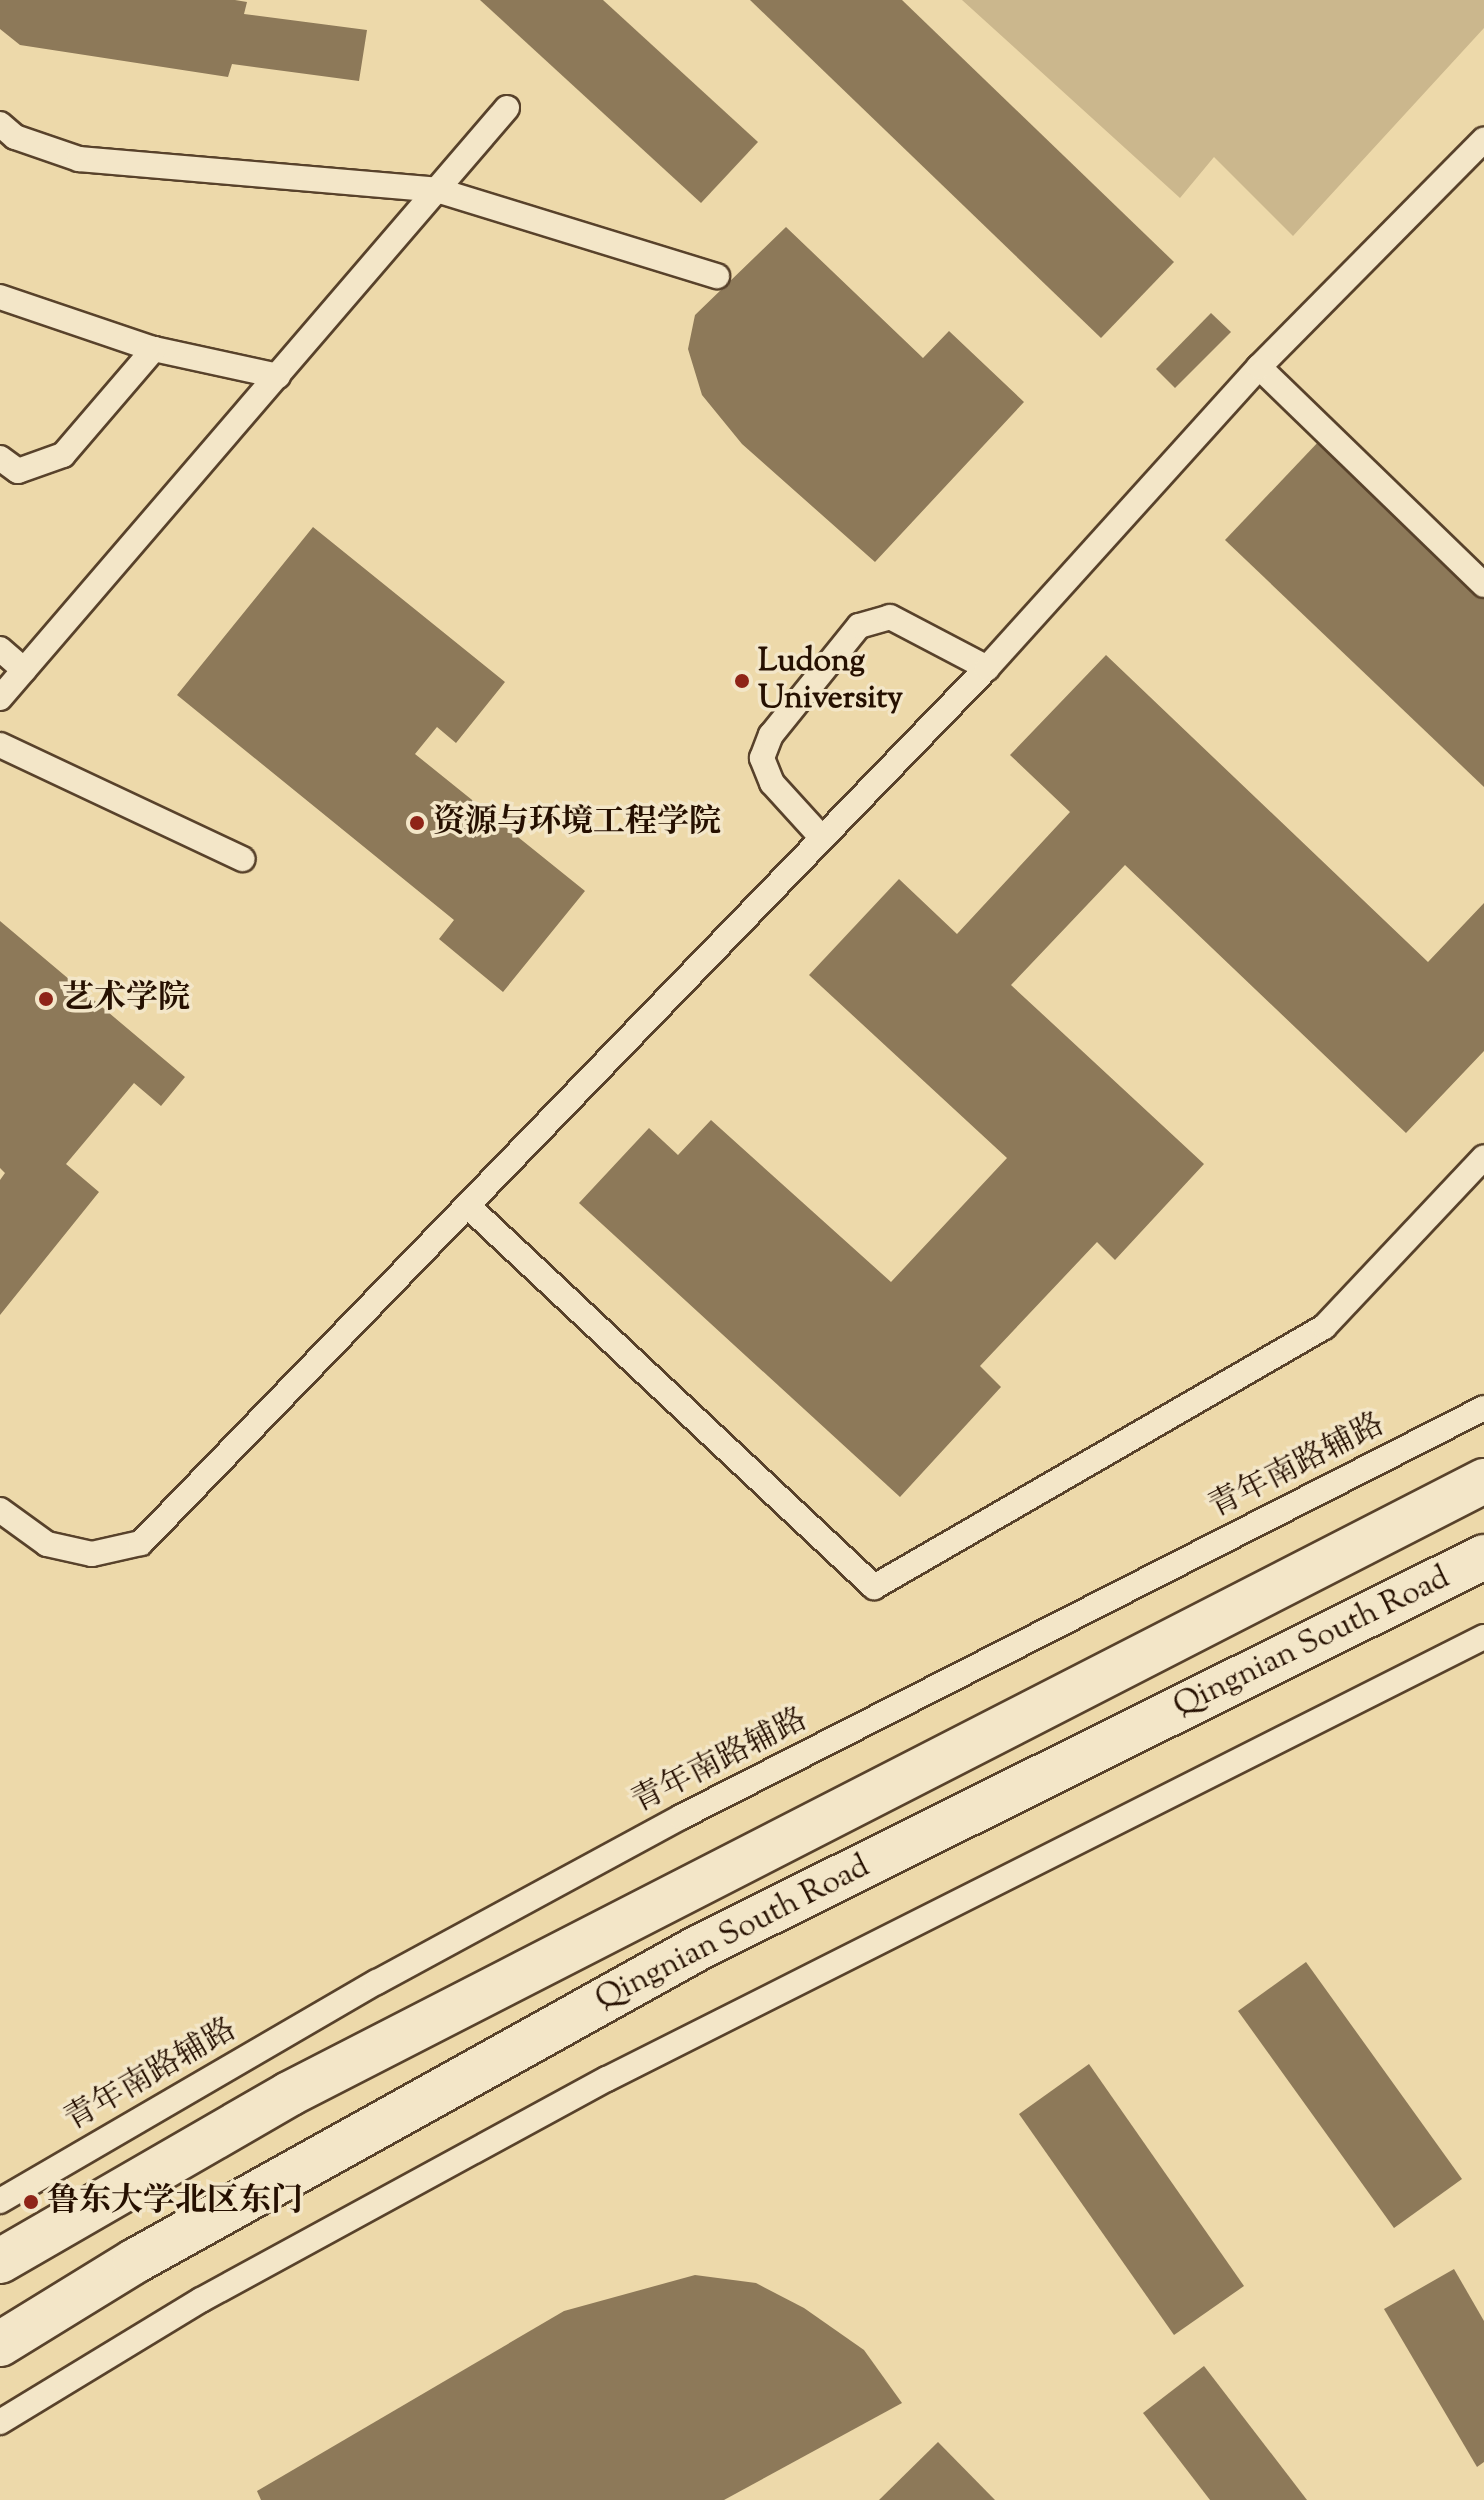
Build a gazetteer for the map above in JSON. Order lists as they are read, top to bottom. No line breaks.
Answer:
{"streets":{"main road":["Qingnian South Road"],"lane":["青年南路辅路"]},"places":["Ludong University","资源与环境工程学院","艺术学院","鲁东大学北区东门"]}
